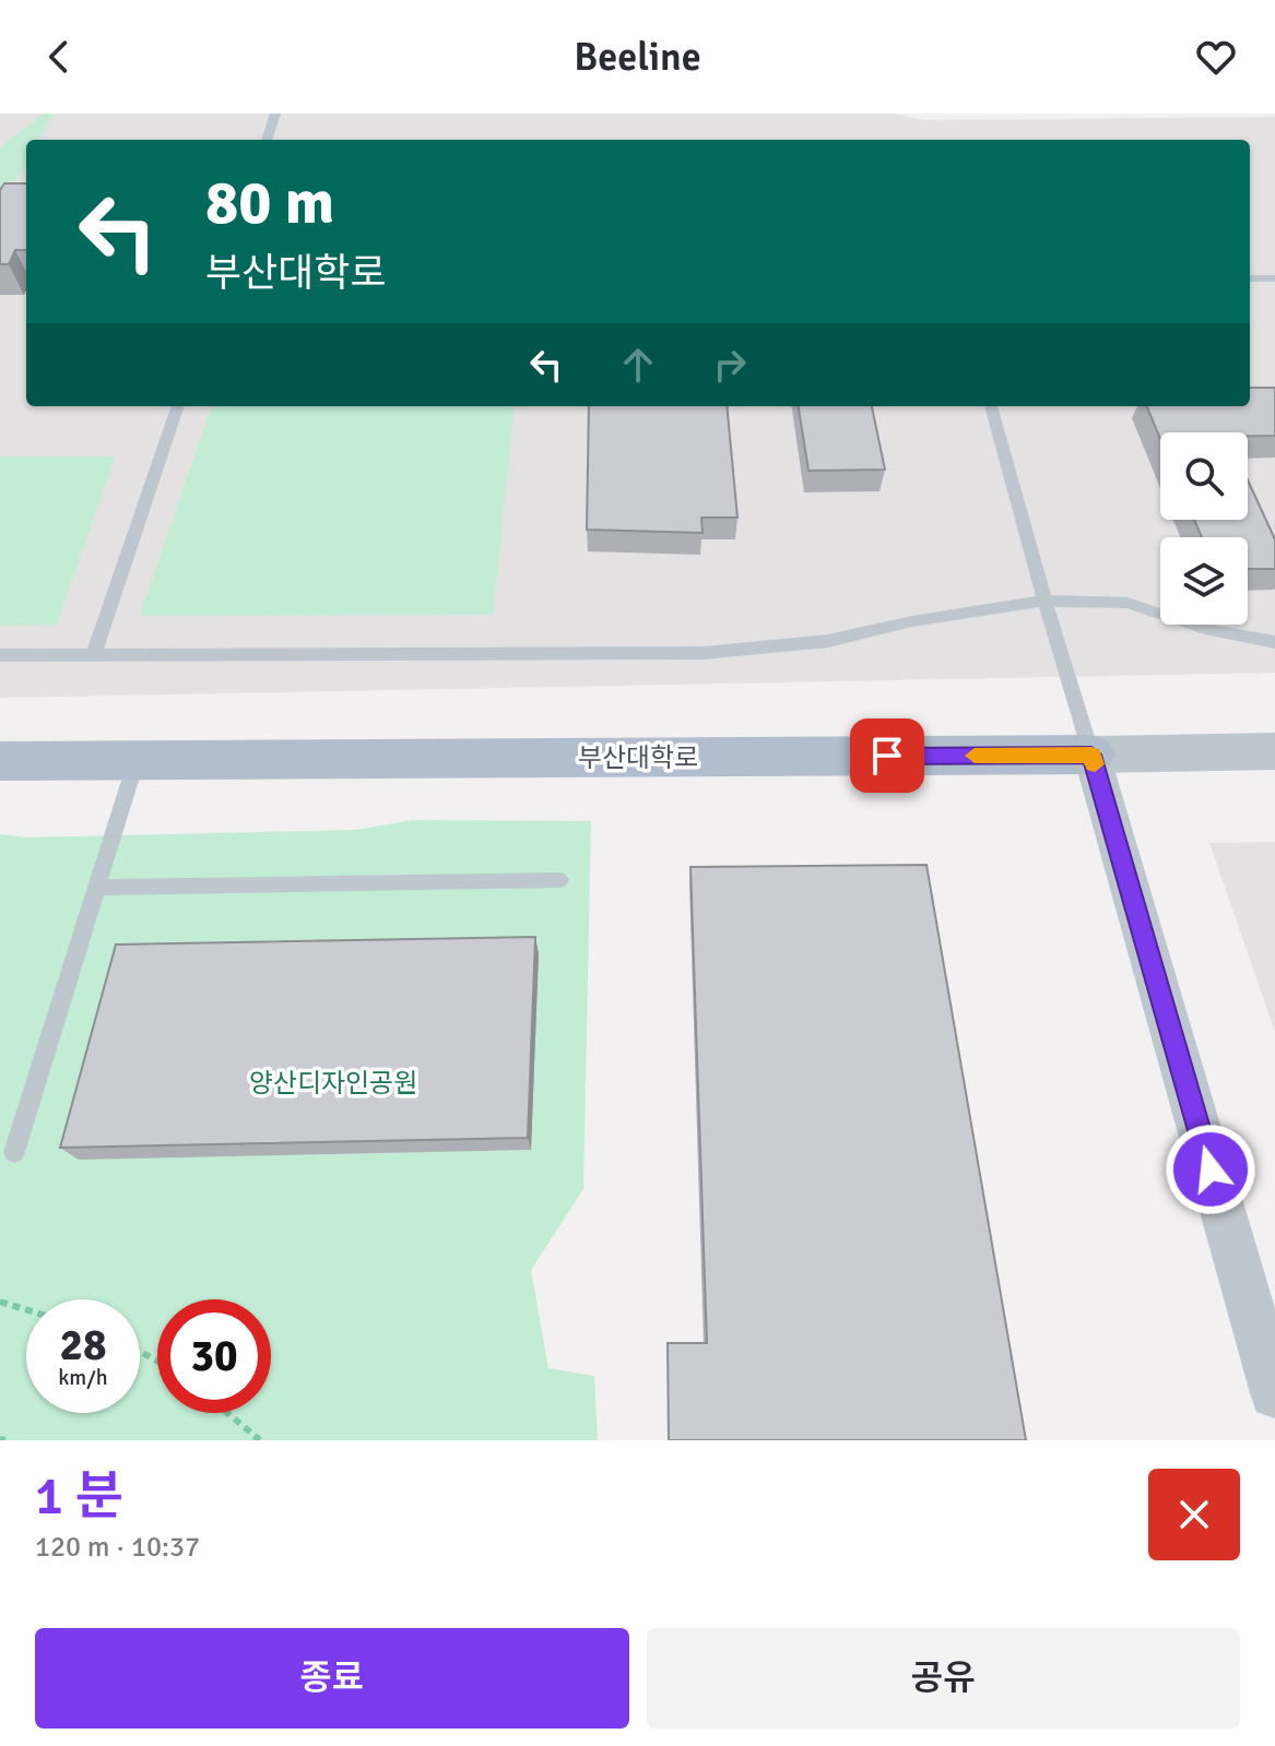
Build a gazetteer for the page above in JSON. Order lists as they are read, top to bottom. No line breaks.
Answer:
{"streets":{"main road":["부산대학로"]},"parks":["양산디자인공원"],"page":{"header":"Beeline","turn":["80 m","부산대학로"],"speed":"28 km/h","limit":"30","heading":["1 분","120 m · 10:37"],"buttons":["종료","공유"]}}
